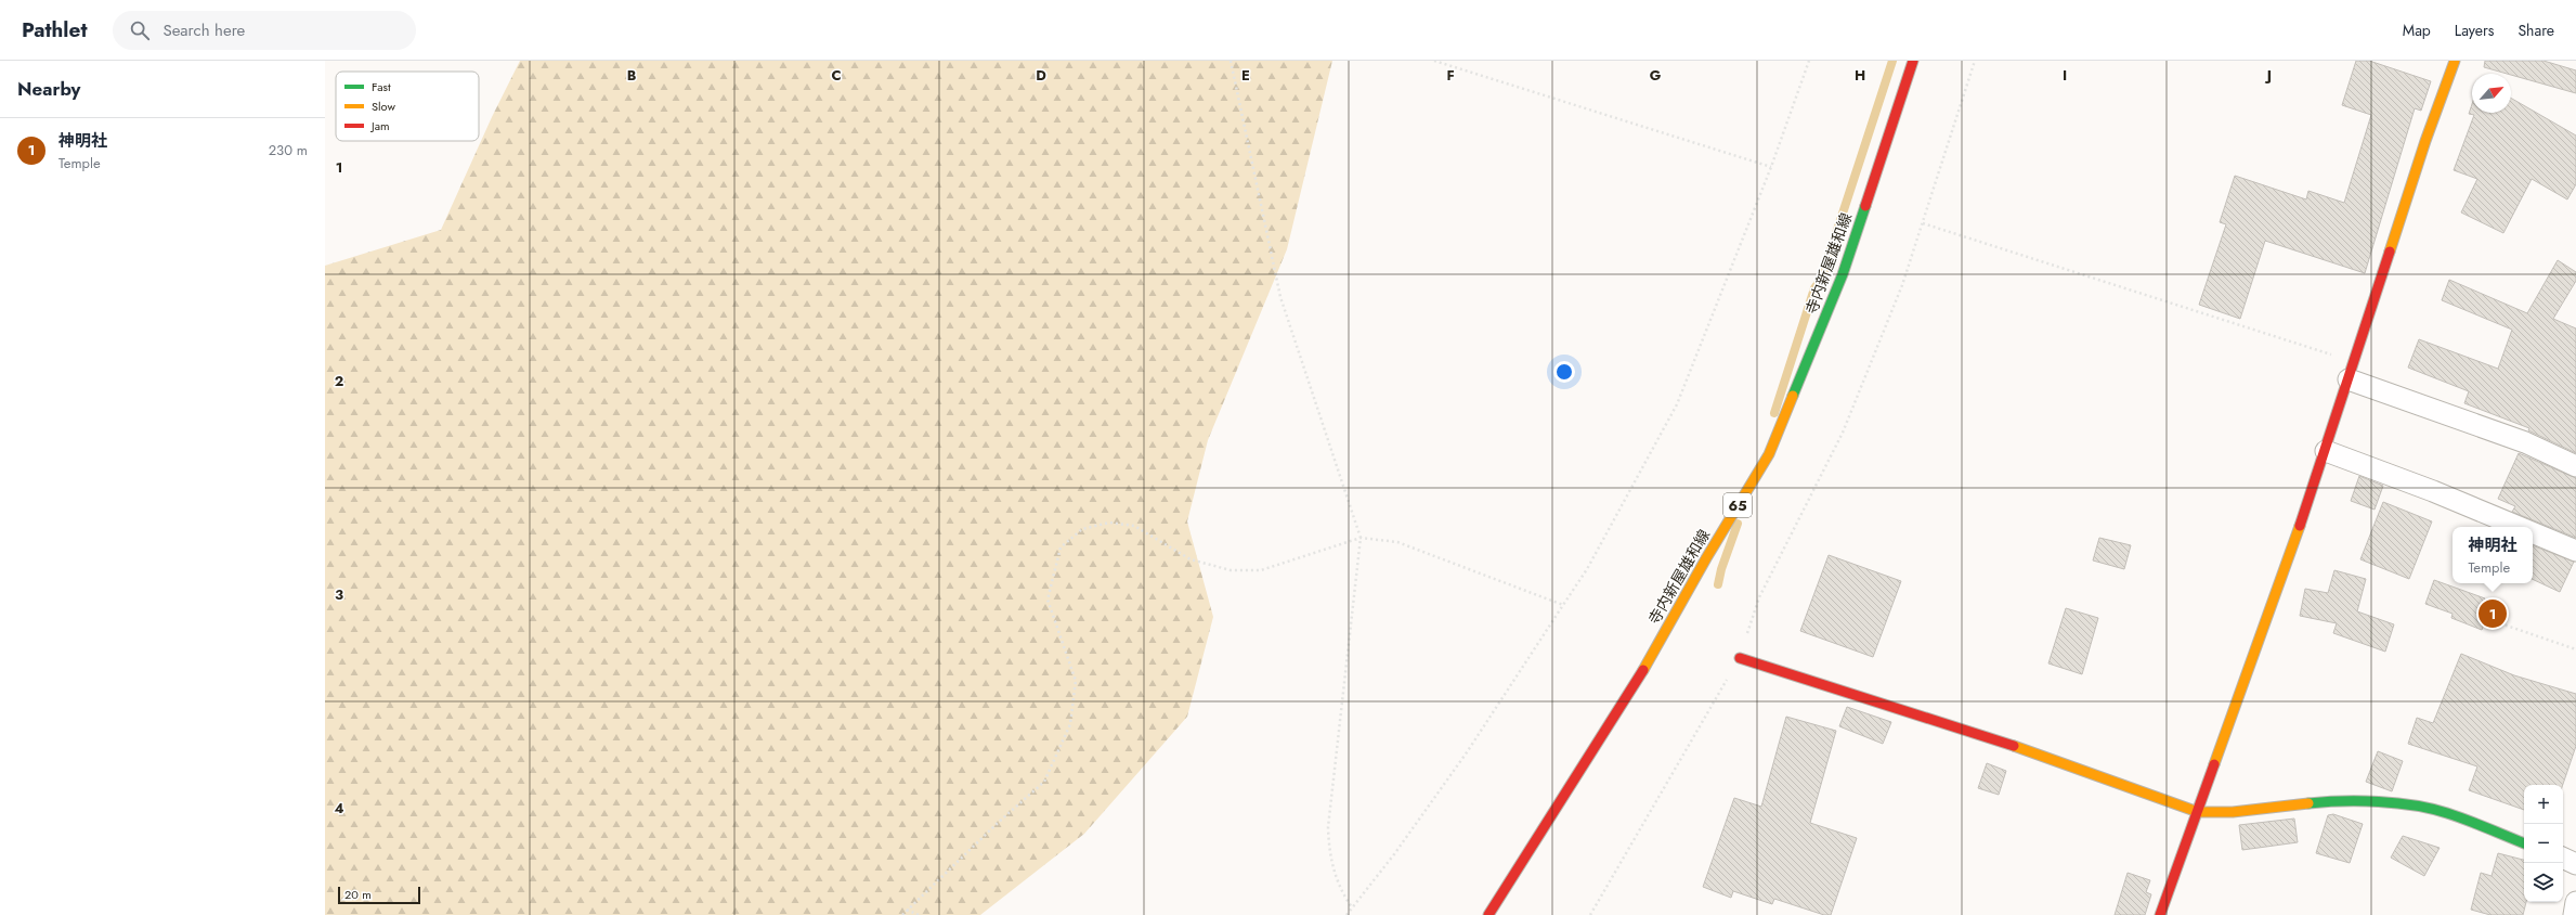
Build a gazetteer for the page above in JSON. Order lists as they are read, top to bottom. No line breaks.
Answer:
{"streets":{"street":["寺内新屋雄和線","65"]},"legend":["Fast","Slow","Jam"],"scale_bar":"20 m","north":"top right","page":{"header":"Pathlet","search":"Search here","nav":["Map","Layers","Share"],"heading":"Nearby","list":[{"mark":"1","name":"神明社","note":"Temple","value":"230 m"}],"popup":["神明社","Temple"],"pins":"1","map_buttons":["+","−"],"scale":"20 m"},"grid":{"columns":["B","C","D","E","F","G","H","I","J"],"rows":["1","2","3","4"]}}
